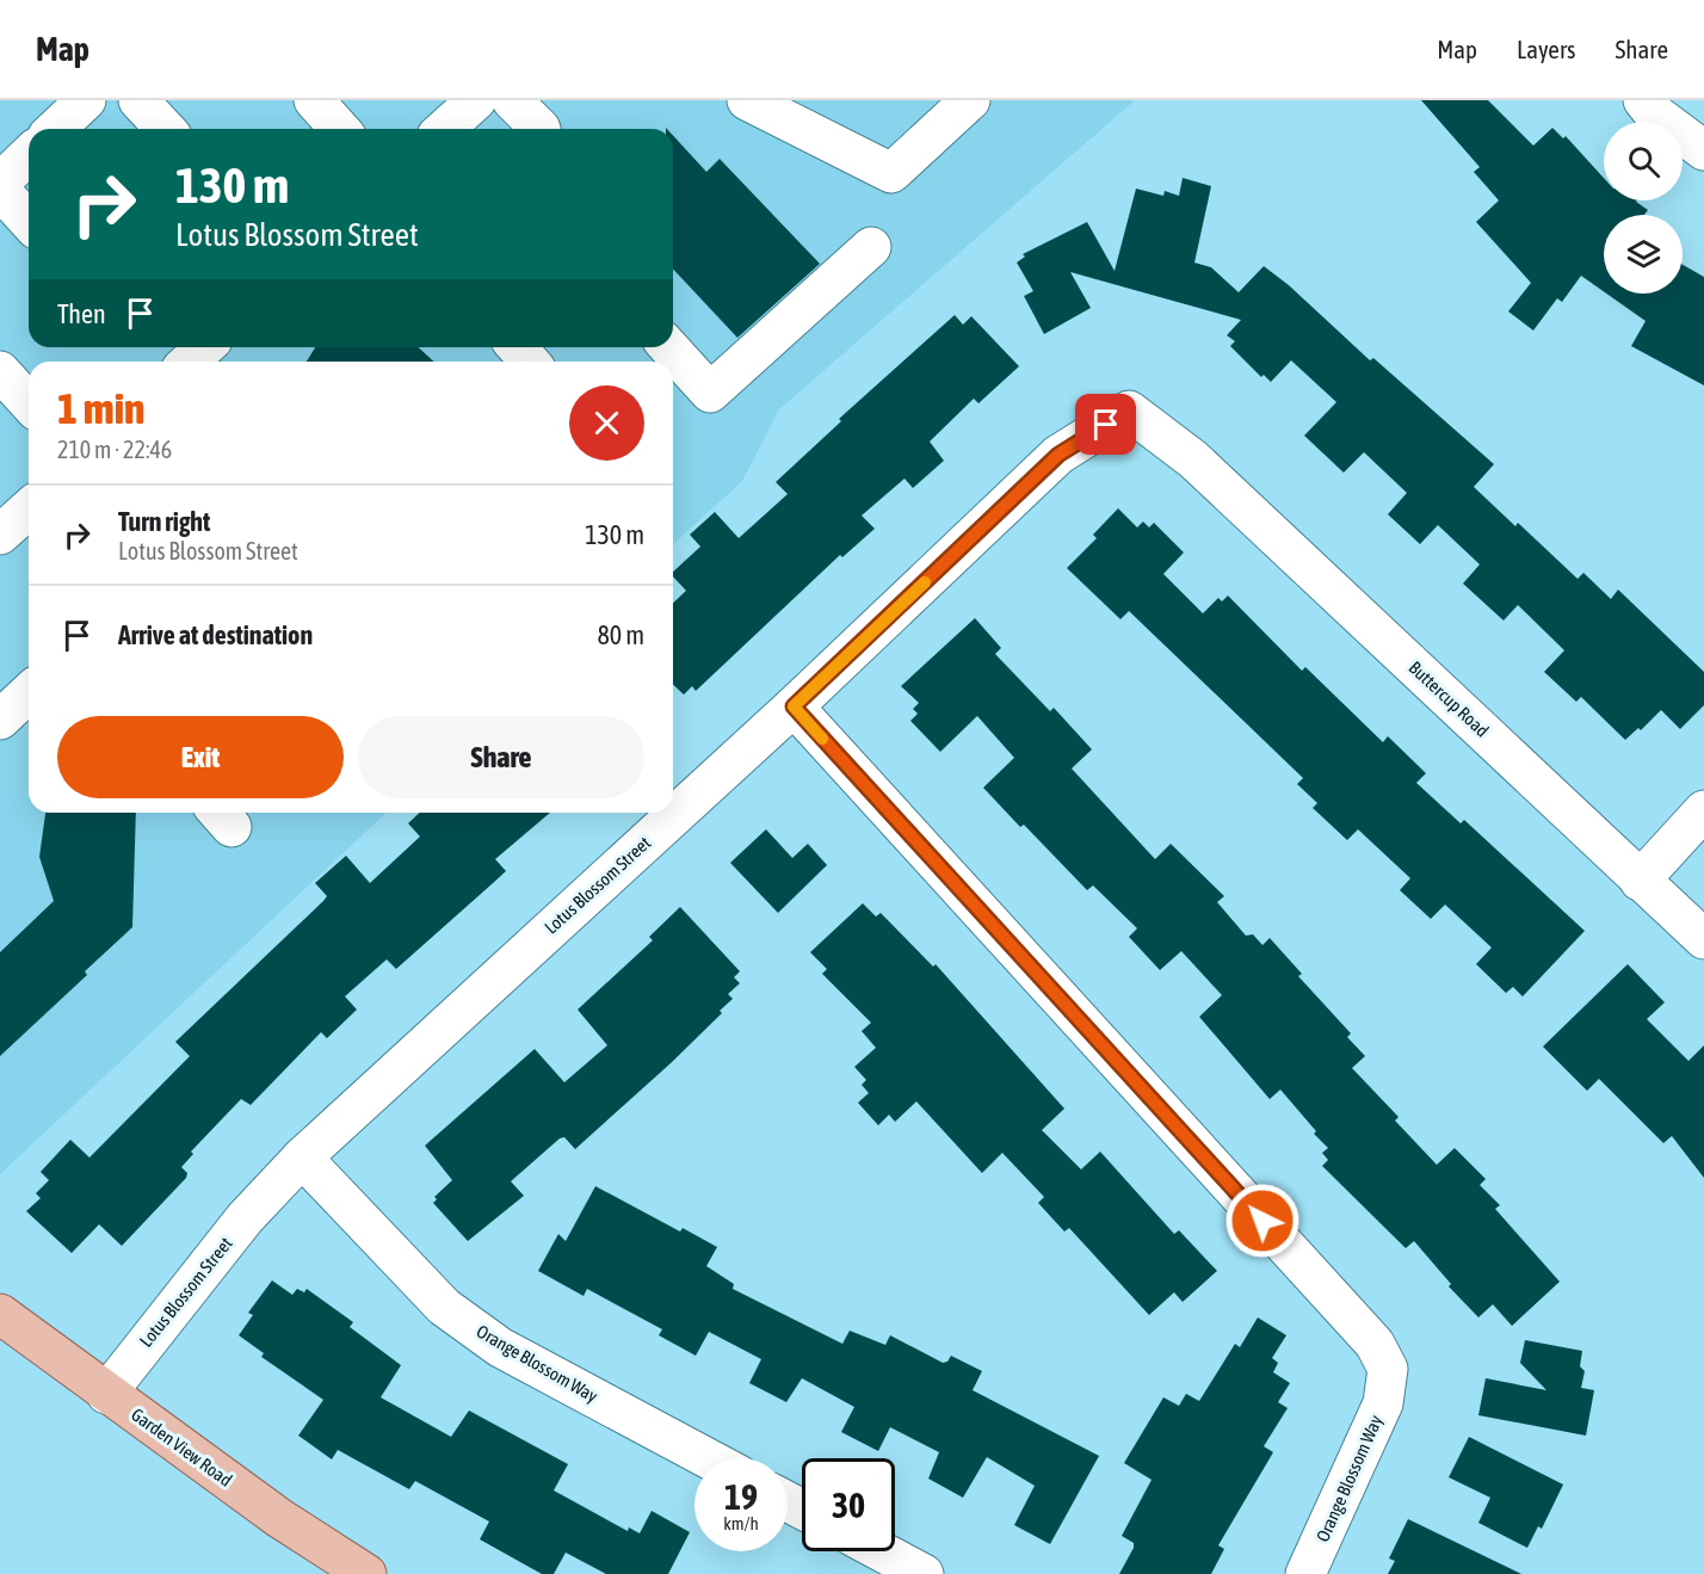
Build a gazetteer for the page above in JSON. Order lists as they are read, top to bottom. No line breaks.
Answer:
{"streets":{"main road":["Garden View Road"],"street":["Buttercup Road","Lotus Blossom Street","Orange Blossom Way"]},"crossings":[["Buttercup Road","Lotus Blossom Street"],["Lotus Blossom Street","Orange Blossom Way"],["Lotus Blossom Street","Garden View Road"]],"page":{"header":"Map","nav":["Map","Layers","Share"],"turn":["130 m","Lotus Blossom Street"],"then":"Then","heading":["1 min","210 m · 22:46"],"list":[{"name":"Turn right","note":"Lotus Blossom Street","value":"130 m"},{"name":"Arrive at destination","value":"80 m"}],"buttons":["Exit","Share"],"speed":"19 km/h","limit":"30"}}
